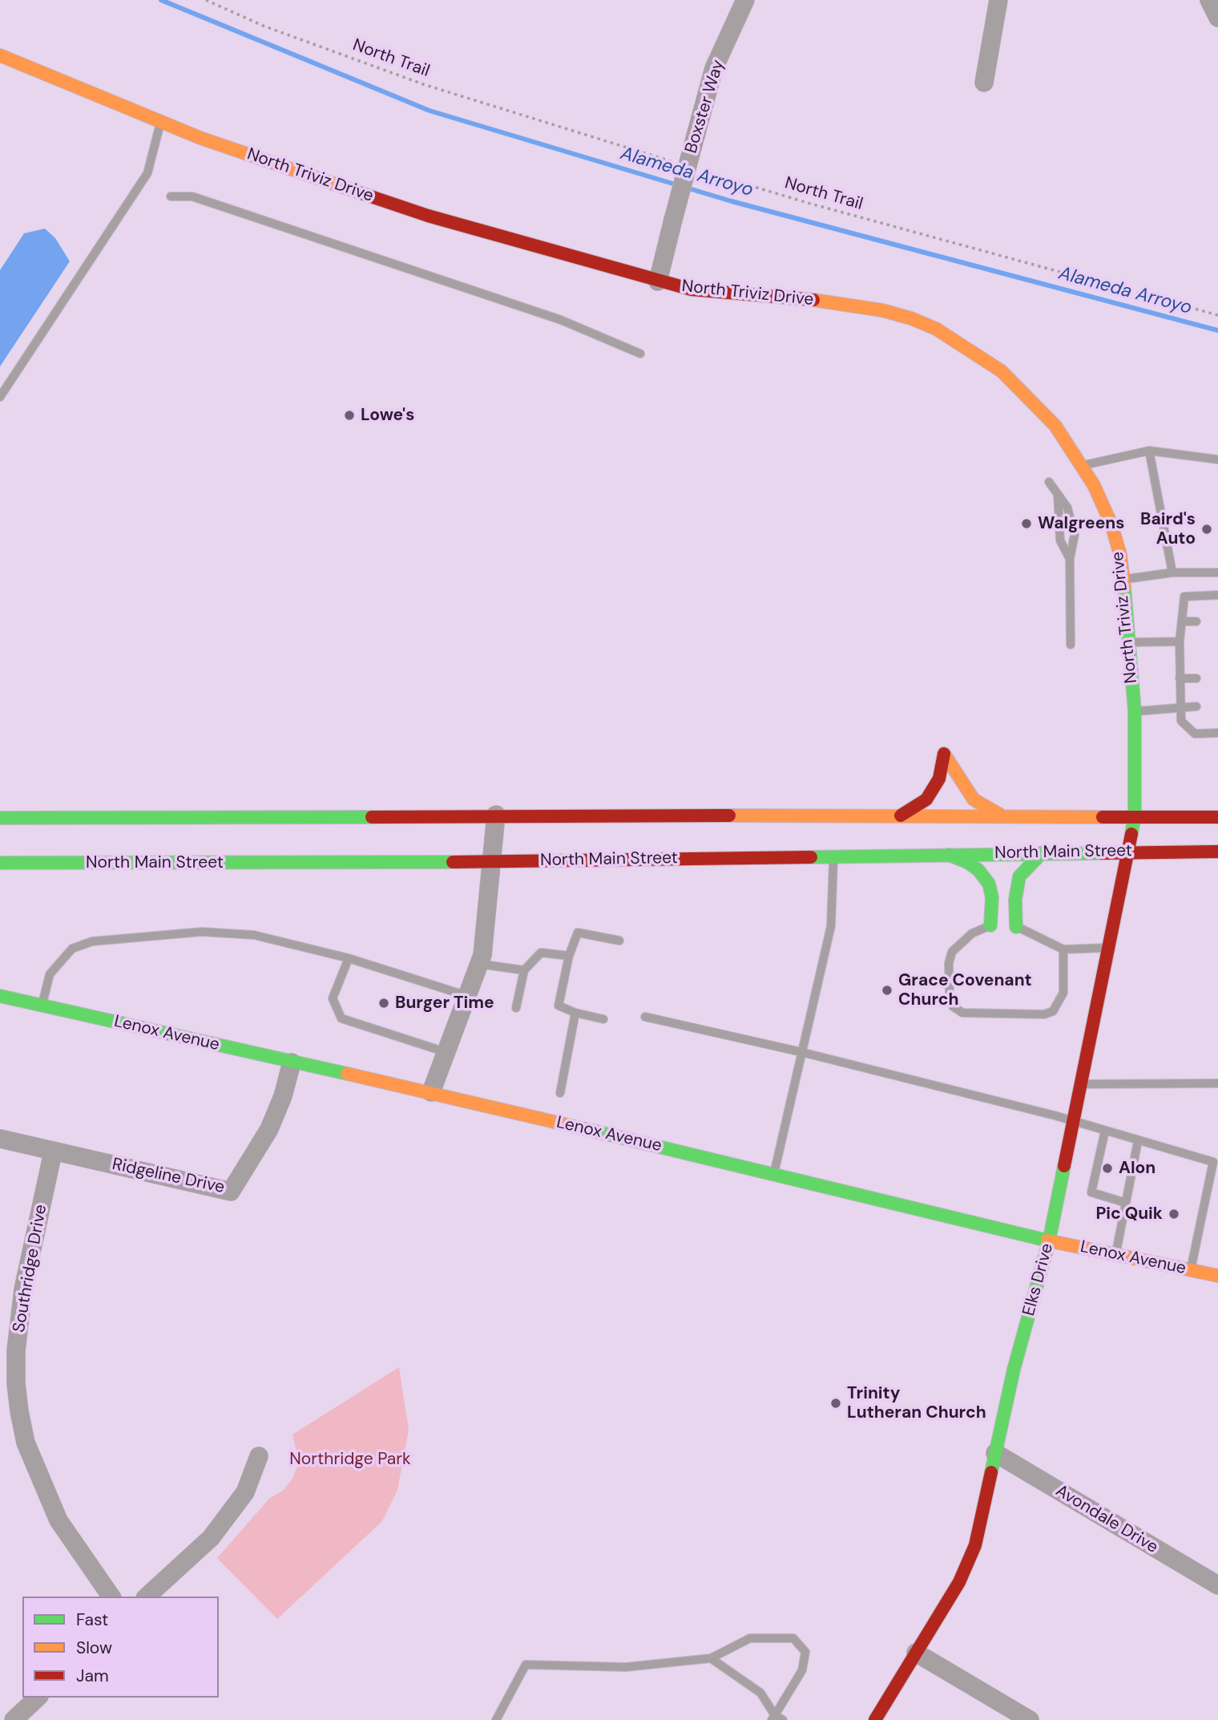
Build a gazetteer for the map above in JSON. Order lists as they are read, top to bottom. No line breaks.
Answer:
{"streets":{"main road":["North Triviz Drive","North Main Street","Lenox Avenue","Elks Drive"],"street":["Boxster Way","Ridgeline Drive","Southridge Drive","Avondale Drive"],"path":["North Trail"]},"crossings":[["Boxster Way","North Triviz Drive"],["North Triviz Drive","Elks Drive"],["North Main Street","Elks Drive"],["Lenox Avenue","Ridgeline Drive"],["Lenox Avenue","Elks Drive"],["Ridgeline Drive","Southridge Drive"],["Elks Drive","Avondale Drive"]],"water":["Alameda Arroyo"],"parks":["Northridge Park"],"places":["Lowe's","Walgreens","Baird's Auto","Grace Covenant Church","Burger Time","Alon","Pic Quik","Trinity Lutheran Church"],"legend":["Fast","Slow","Jam"]}
